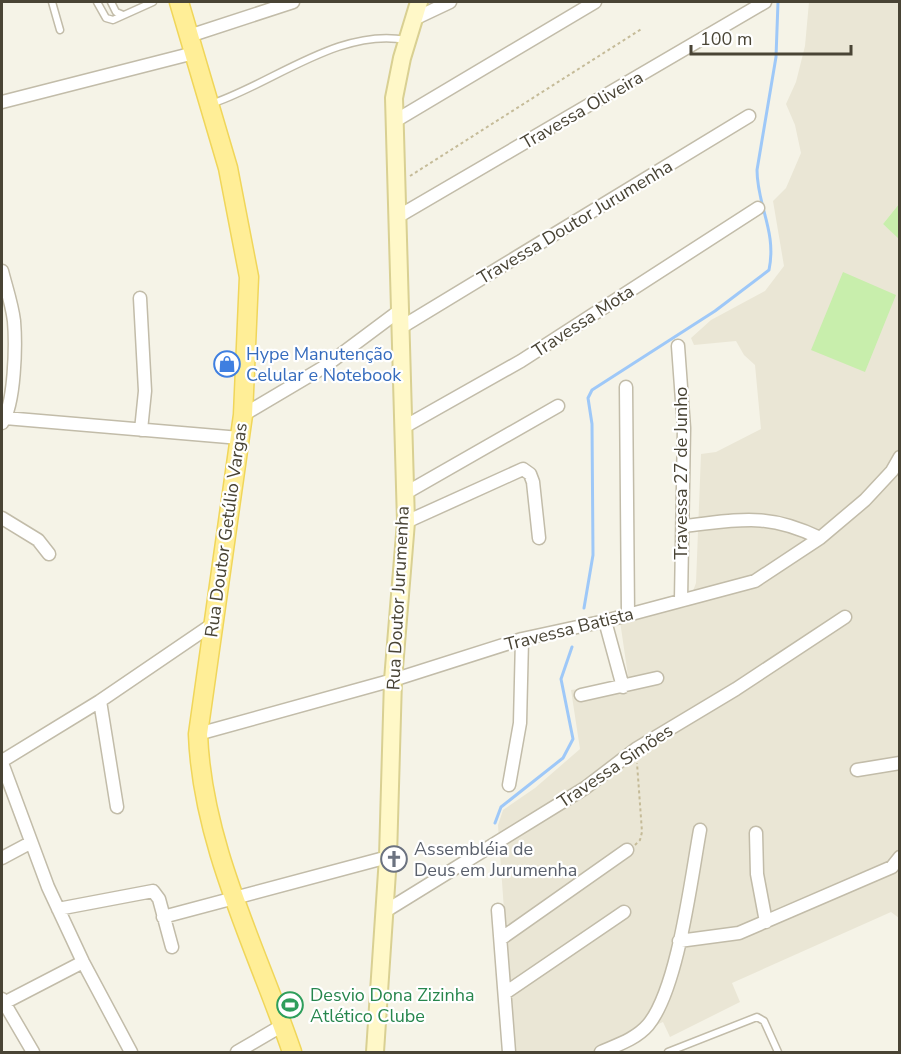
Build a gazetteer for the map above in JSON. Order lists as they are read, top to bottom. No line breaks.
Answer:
{"streets":{"main road":["Rua Doutor Getúlio Vargas","Rua Doutor Jurumenha"],"street":["Travessa Oliveira","Travessa Doutor Jurumenha","Travessa Mota","Travessa 27 de Junho","Travessa Batista","Travessa Simões"]},"crossings":[["Travessa Oliveira","Rua Doutor Jurumenha"],["Travessa Doutor Jurumenha","Rua Doutor Getúlio Vargas"],["Travessa Doutor Jurumenha","Rua Doutor Jurumenha"],["Travessa Mota","Rua Doutor Jurumenha"],["Travessa 27 de Junho","Travessa Batista"],["Rua Doutor Getúlio Vargas","Travessa Batista"],["Rua Doutor Jurumenha","Travessa Batista"],["Rua Doutor Jurumenha","Travessa Simões"]],"places":{"shop":["Hype Manutenção Celular e Notebook"],"church":["Assembléia de Deus em Jurumenha"],"sports":["Desvio Dona Zizinha Atlético Clube"]},"scale_bar":"100 m"}
